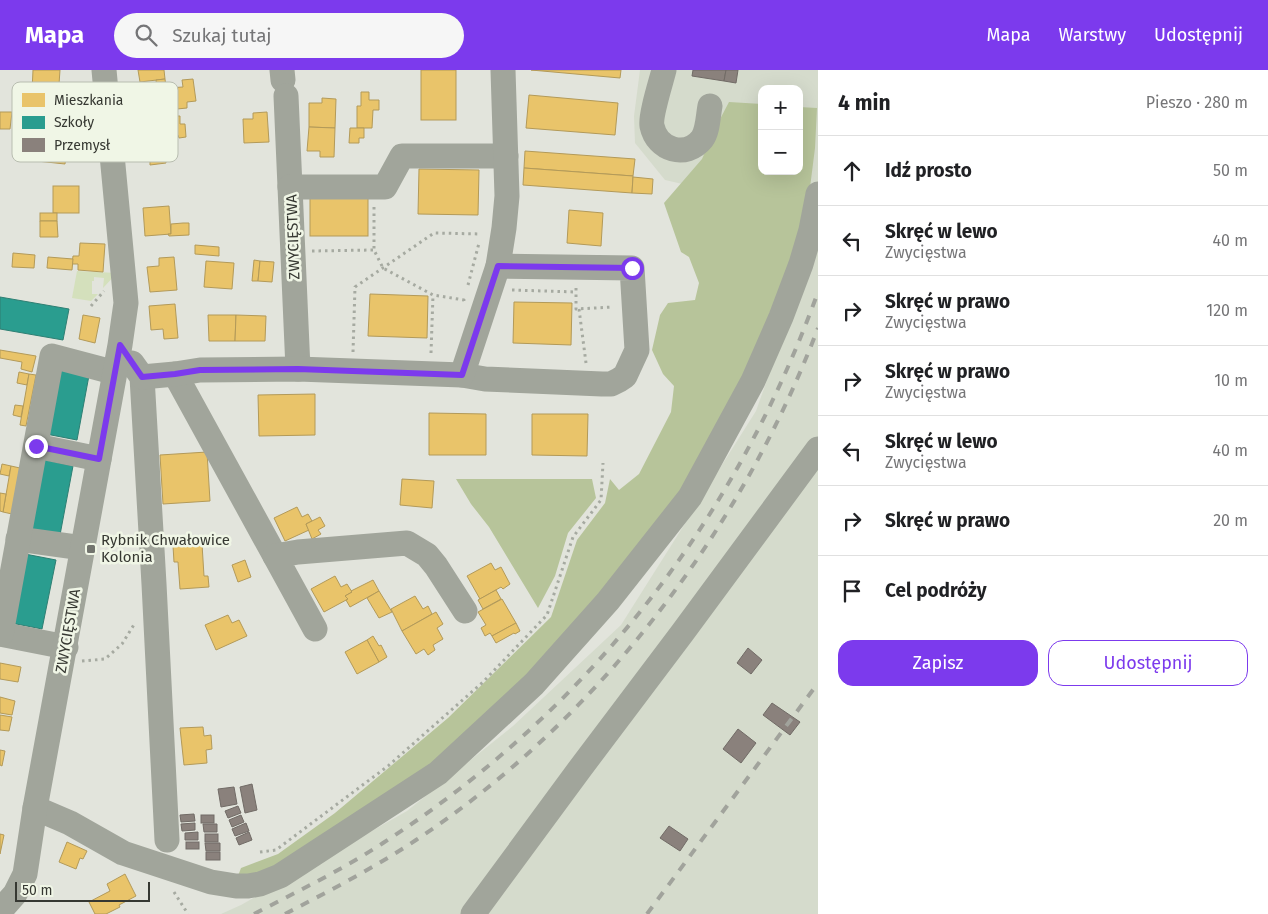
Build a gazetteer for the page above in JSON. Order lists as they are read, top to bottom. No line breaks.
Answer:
{"streets":{"street":["ZWYCIĘSTWA"]},"places":{"transit":["Rybnik Chwałowice Kolonia"]},"legend":["Mieszkania","Szkoły","Przemysł"],"scale_bar":"50 m","page":{"header":"Mapa","search":"Szukaj tutaj","nav":["Mapa","Warstwy","Udostępnij"],"heading":["4 min","Pieszo · 280 m"],"map_buttons":["+","−"],"list":[["Idź prosto","50 m"],["Skręć w lewo","Zwycięstwa","40 m"],["Skręć w prawo","Zwycięstwa","120 m"],["Skręć w prawo","Zwycięstwa","10 m"],["Skręć w lewo","Zwycięstwa","40 m"],["Skręć w prawo","20 m"],"Cel podróży"],"buttons":["Zapisz","Udostępnij"],"scale":"50 m"}}
